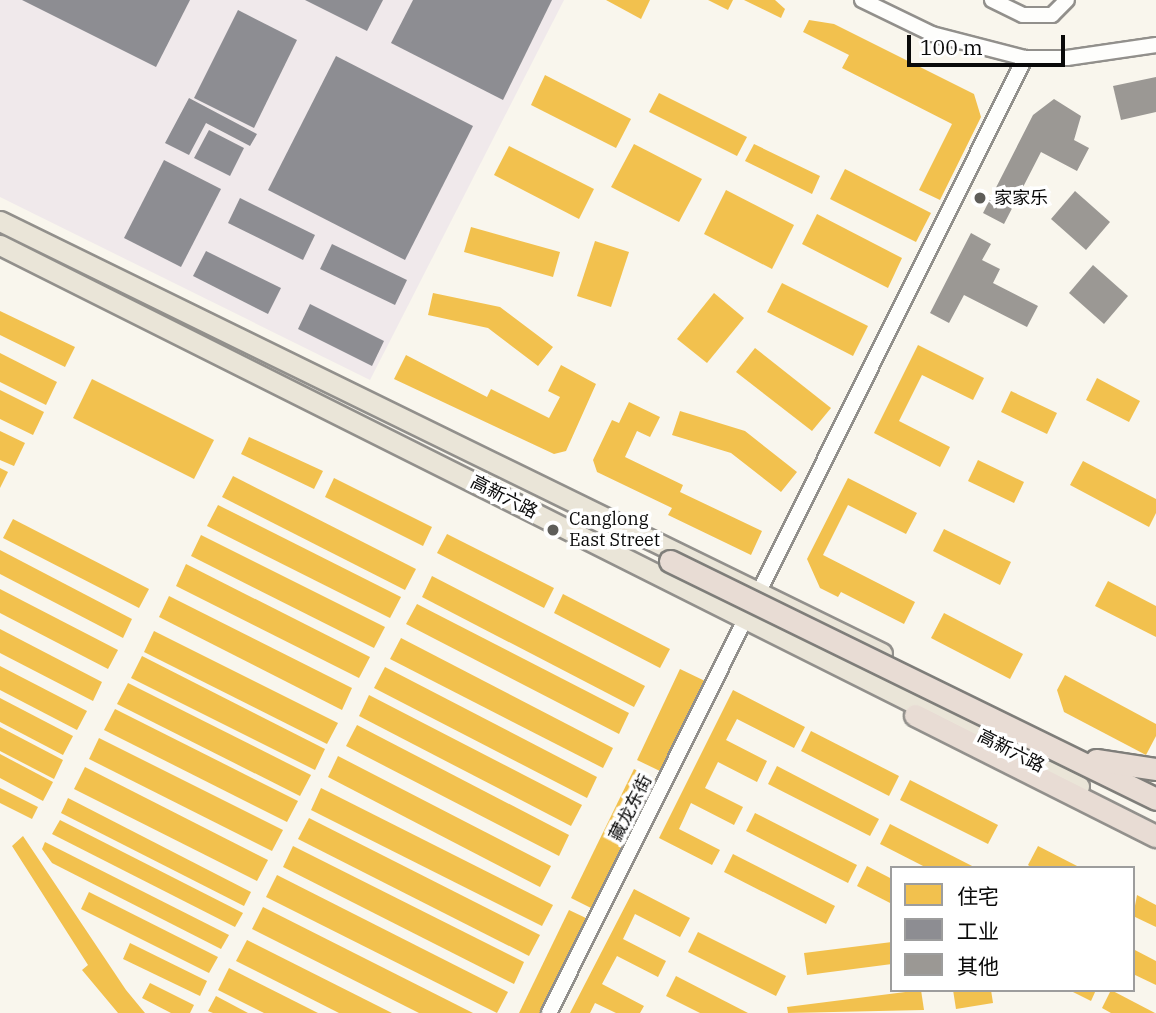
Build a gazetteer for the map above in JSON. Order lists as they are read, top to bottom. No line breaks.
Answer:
{"streets":{"main road":["高新六路"],"street":["藏龙东街"]},"crossings":[["高新六路","藏龙东街"]],"places":["家家乐","Canglong East Street"],"legend":["住宅","工业","其他"],"scale_bar":"100 m"}
